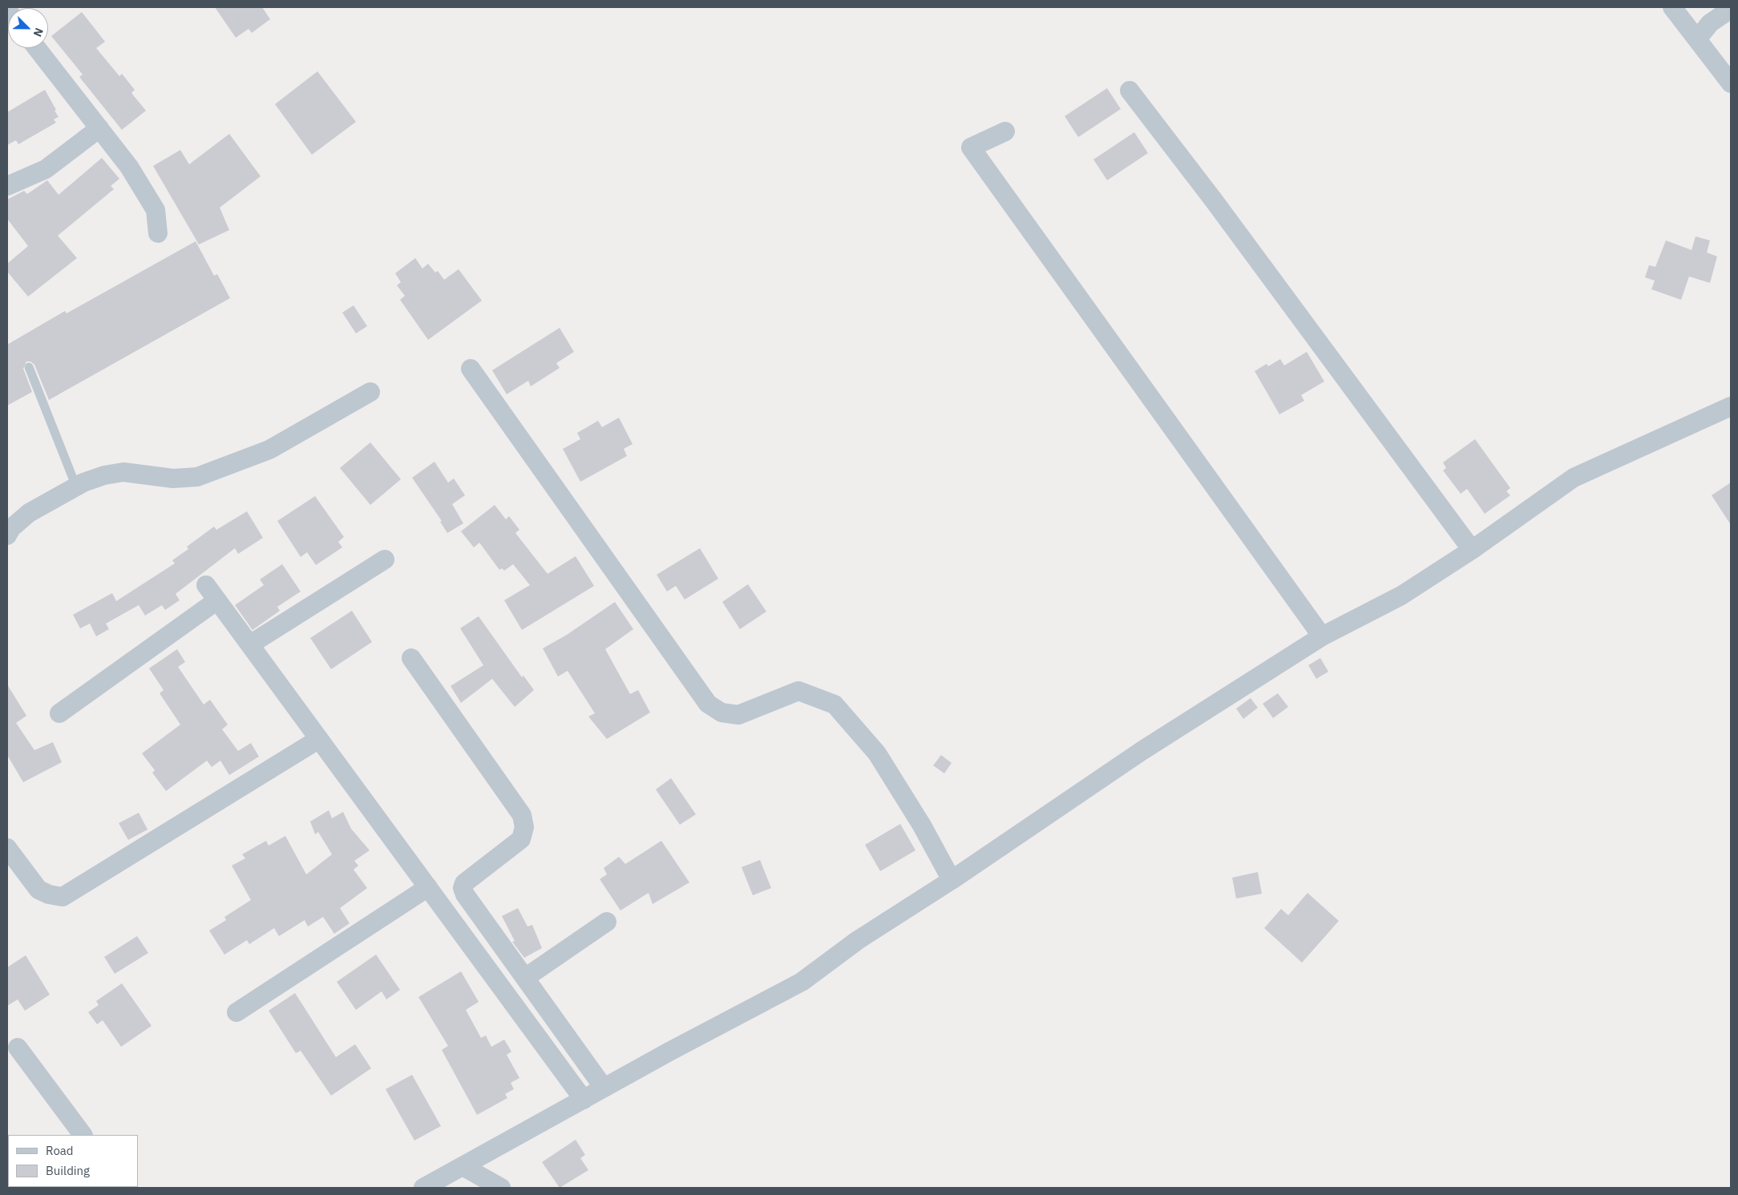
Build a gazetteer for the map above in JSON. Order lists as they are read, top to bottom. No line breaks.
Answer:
{"legend":["Road","Building"],"north":"bottom right"}
